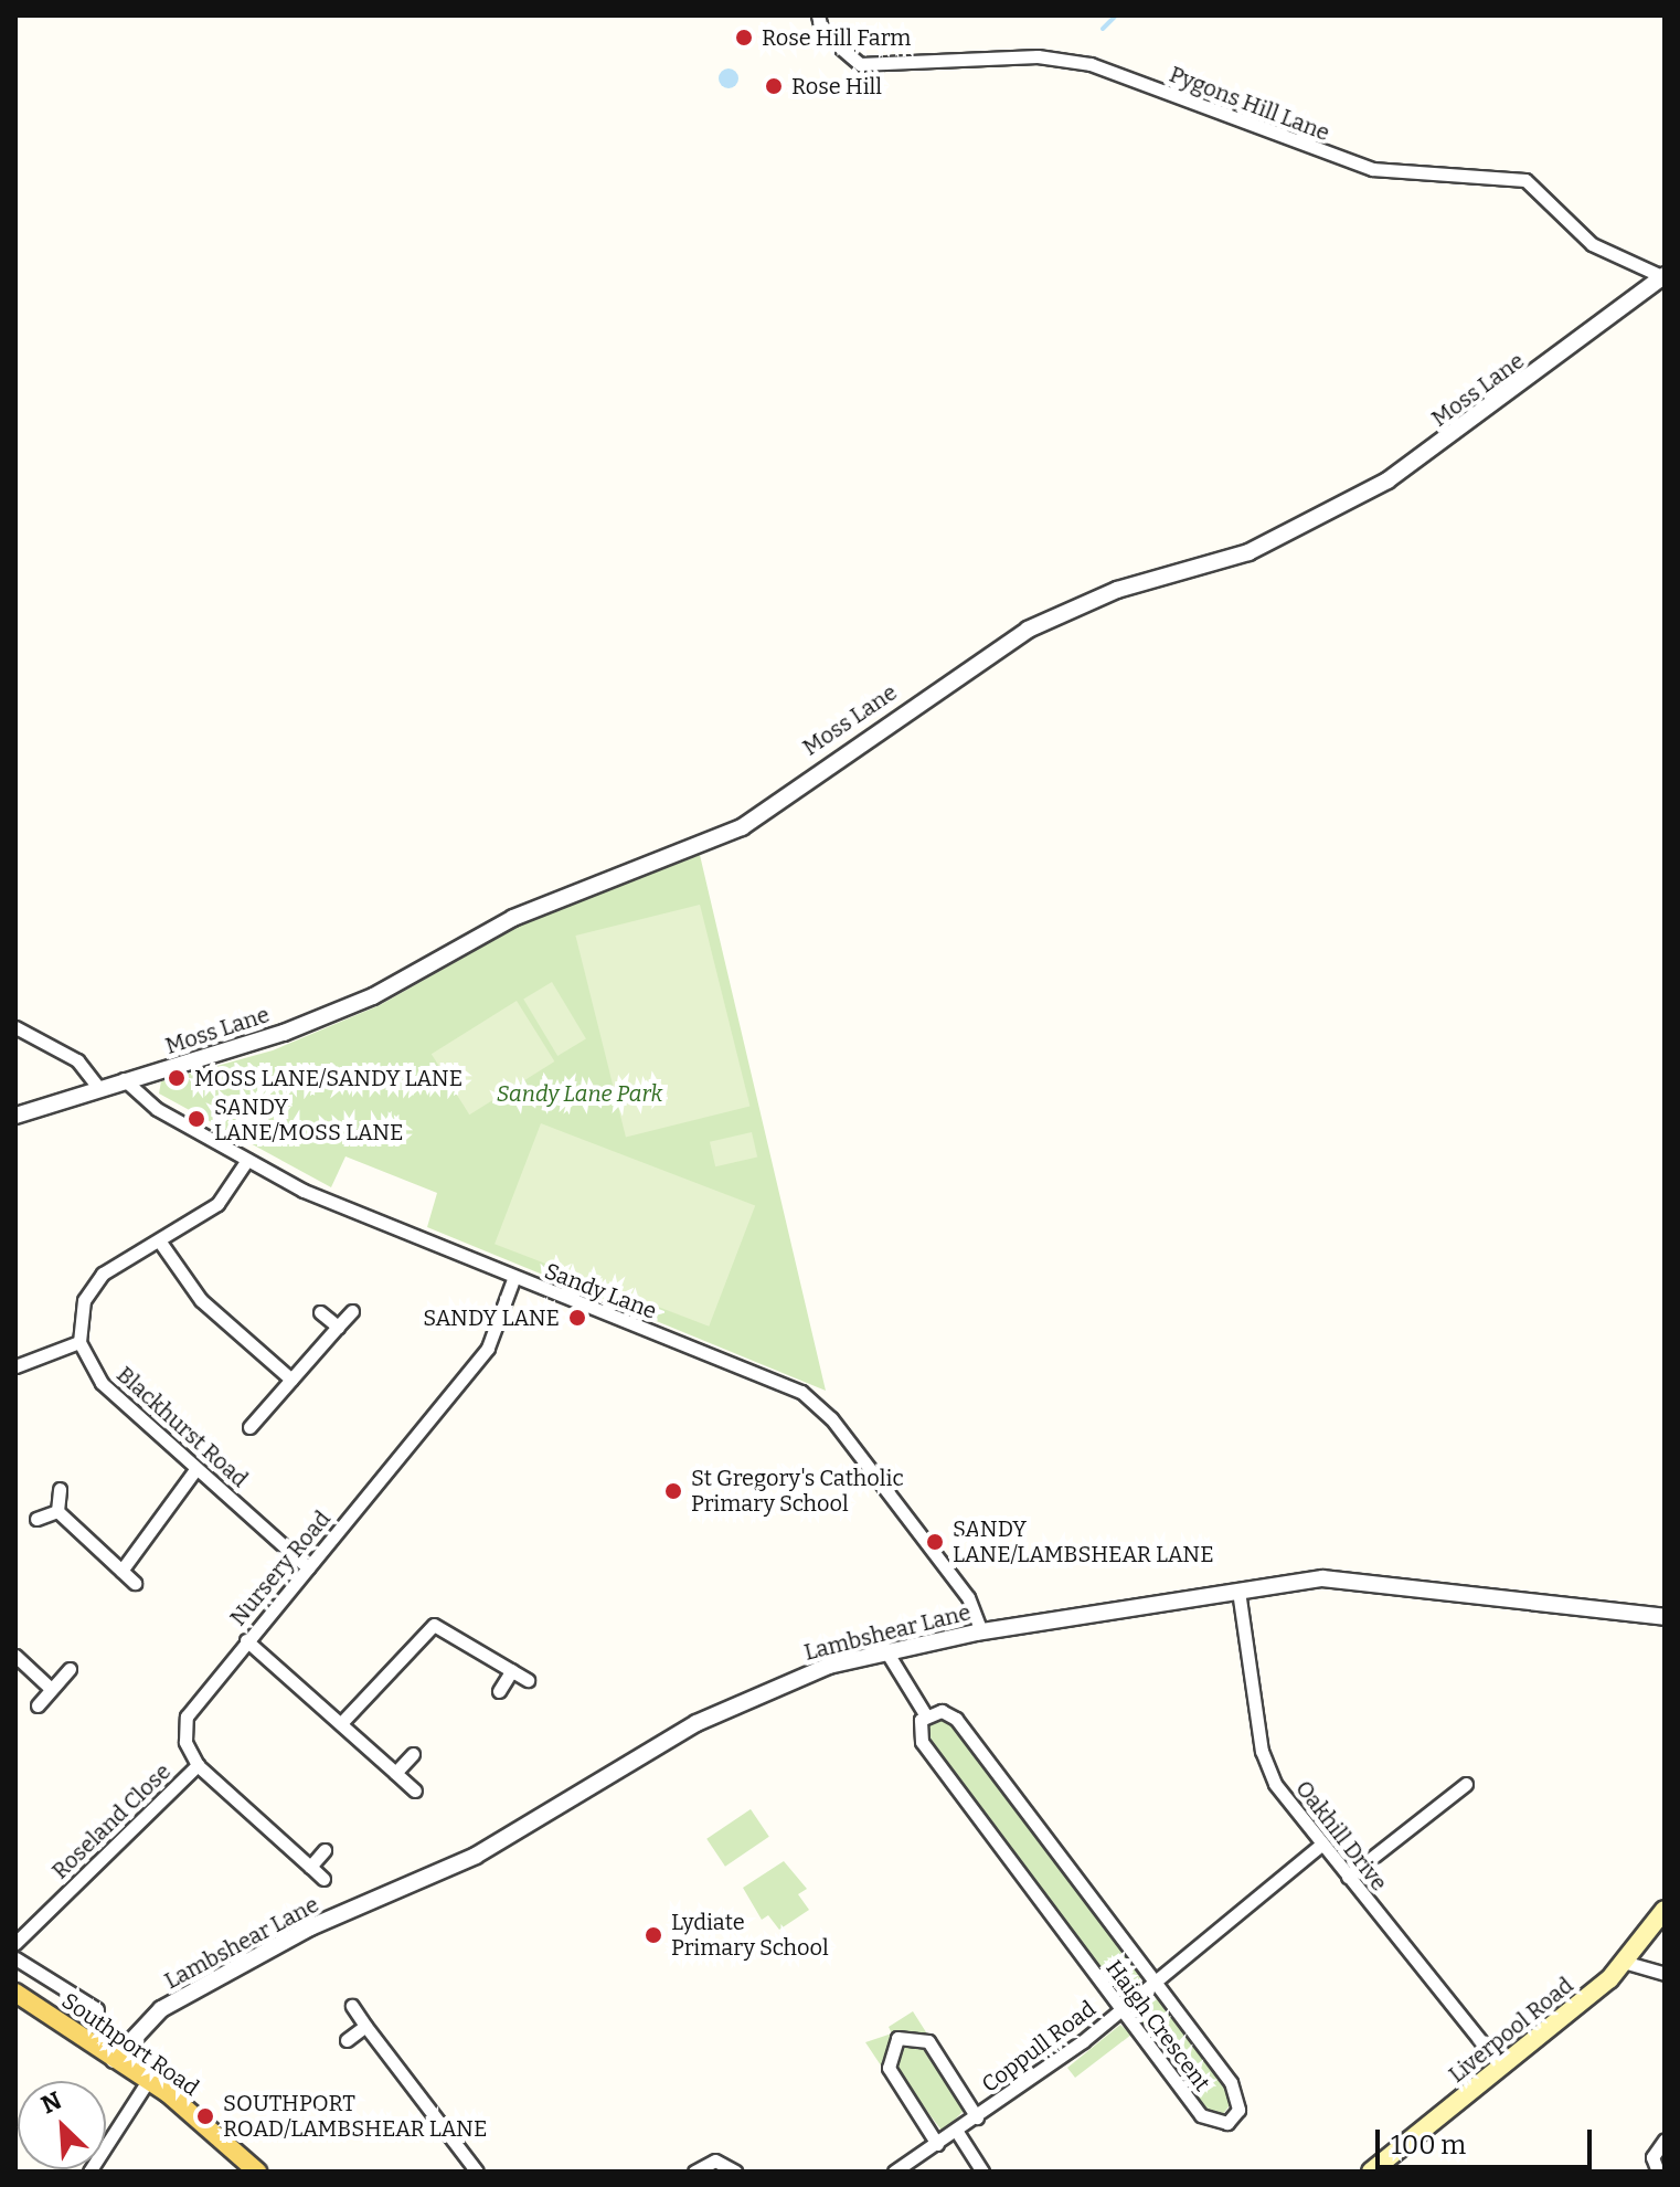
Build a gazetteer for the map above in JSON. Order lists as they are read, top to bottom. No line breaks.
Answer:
{"streets":{"main road":["Liverpool Road","Southport Road"],"street":["Pygons Hill Lane","Moss Lane","Sandy Lane","Blackhurst Road","Nursery Road","Lambshear Lane","Roseland Close","Oakhill Drive","Haigh Crescent","Coppull Road"]},"crossings":[["Pygons Hill Lane","Moss Lane"],["Moss Lane","Sandy Lane"],["Sandy Lane","Nursery Road"],["Sandy Lane","Lambshear Lane"],["Blackhurst Road","Nursery Road"],["Nursery Road","Roseland Close"],["Lambshear Lane","Oakhill Drive"],["Lambshear Lane","Haigh Crescent"],["Lambshear Lane","Southport Road"],["Oakhill Drive","Liverpool Road"],["Oakhill Drive","Coppull Road"],["Haigh Crescent","Coppull Road"]],"parks":["Sandy Lane Park"],"places":["Rose Hill Farm","Rose Hill","MOSS LANE/SANDY LANE","SANDY LANE/MOSS LANE","SANDY LANE","St Gregory's Catholic Primary School","SANDY LANE/LAMBSHEAR LANE","Lydiate Primary School","SOUTHPORT ROAD/LAMBSHEAR LANE"],"scale_bar":"100 m","north":"top left"}
